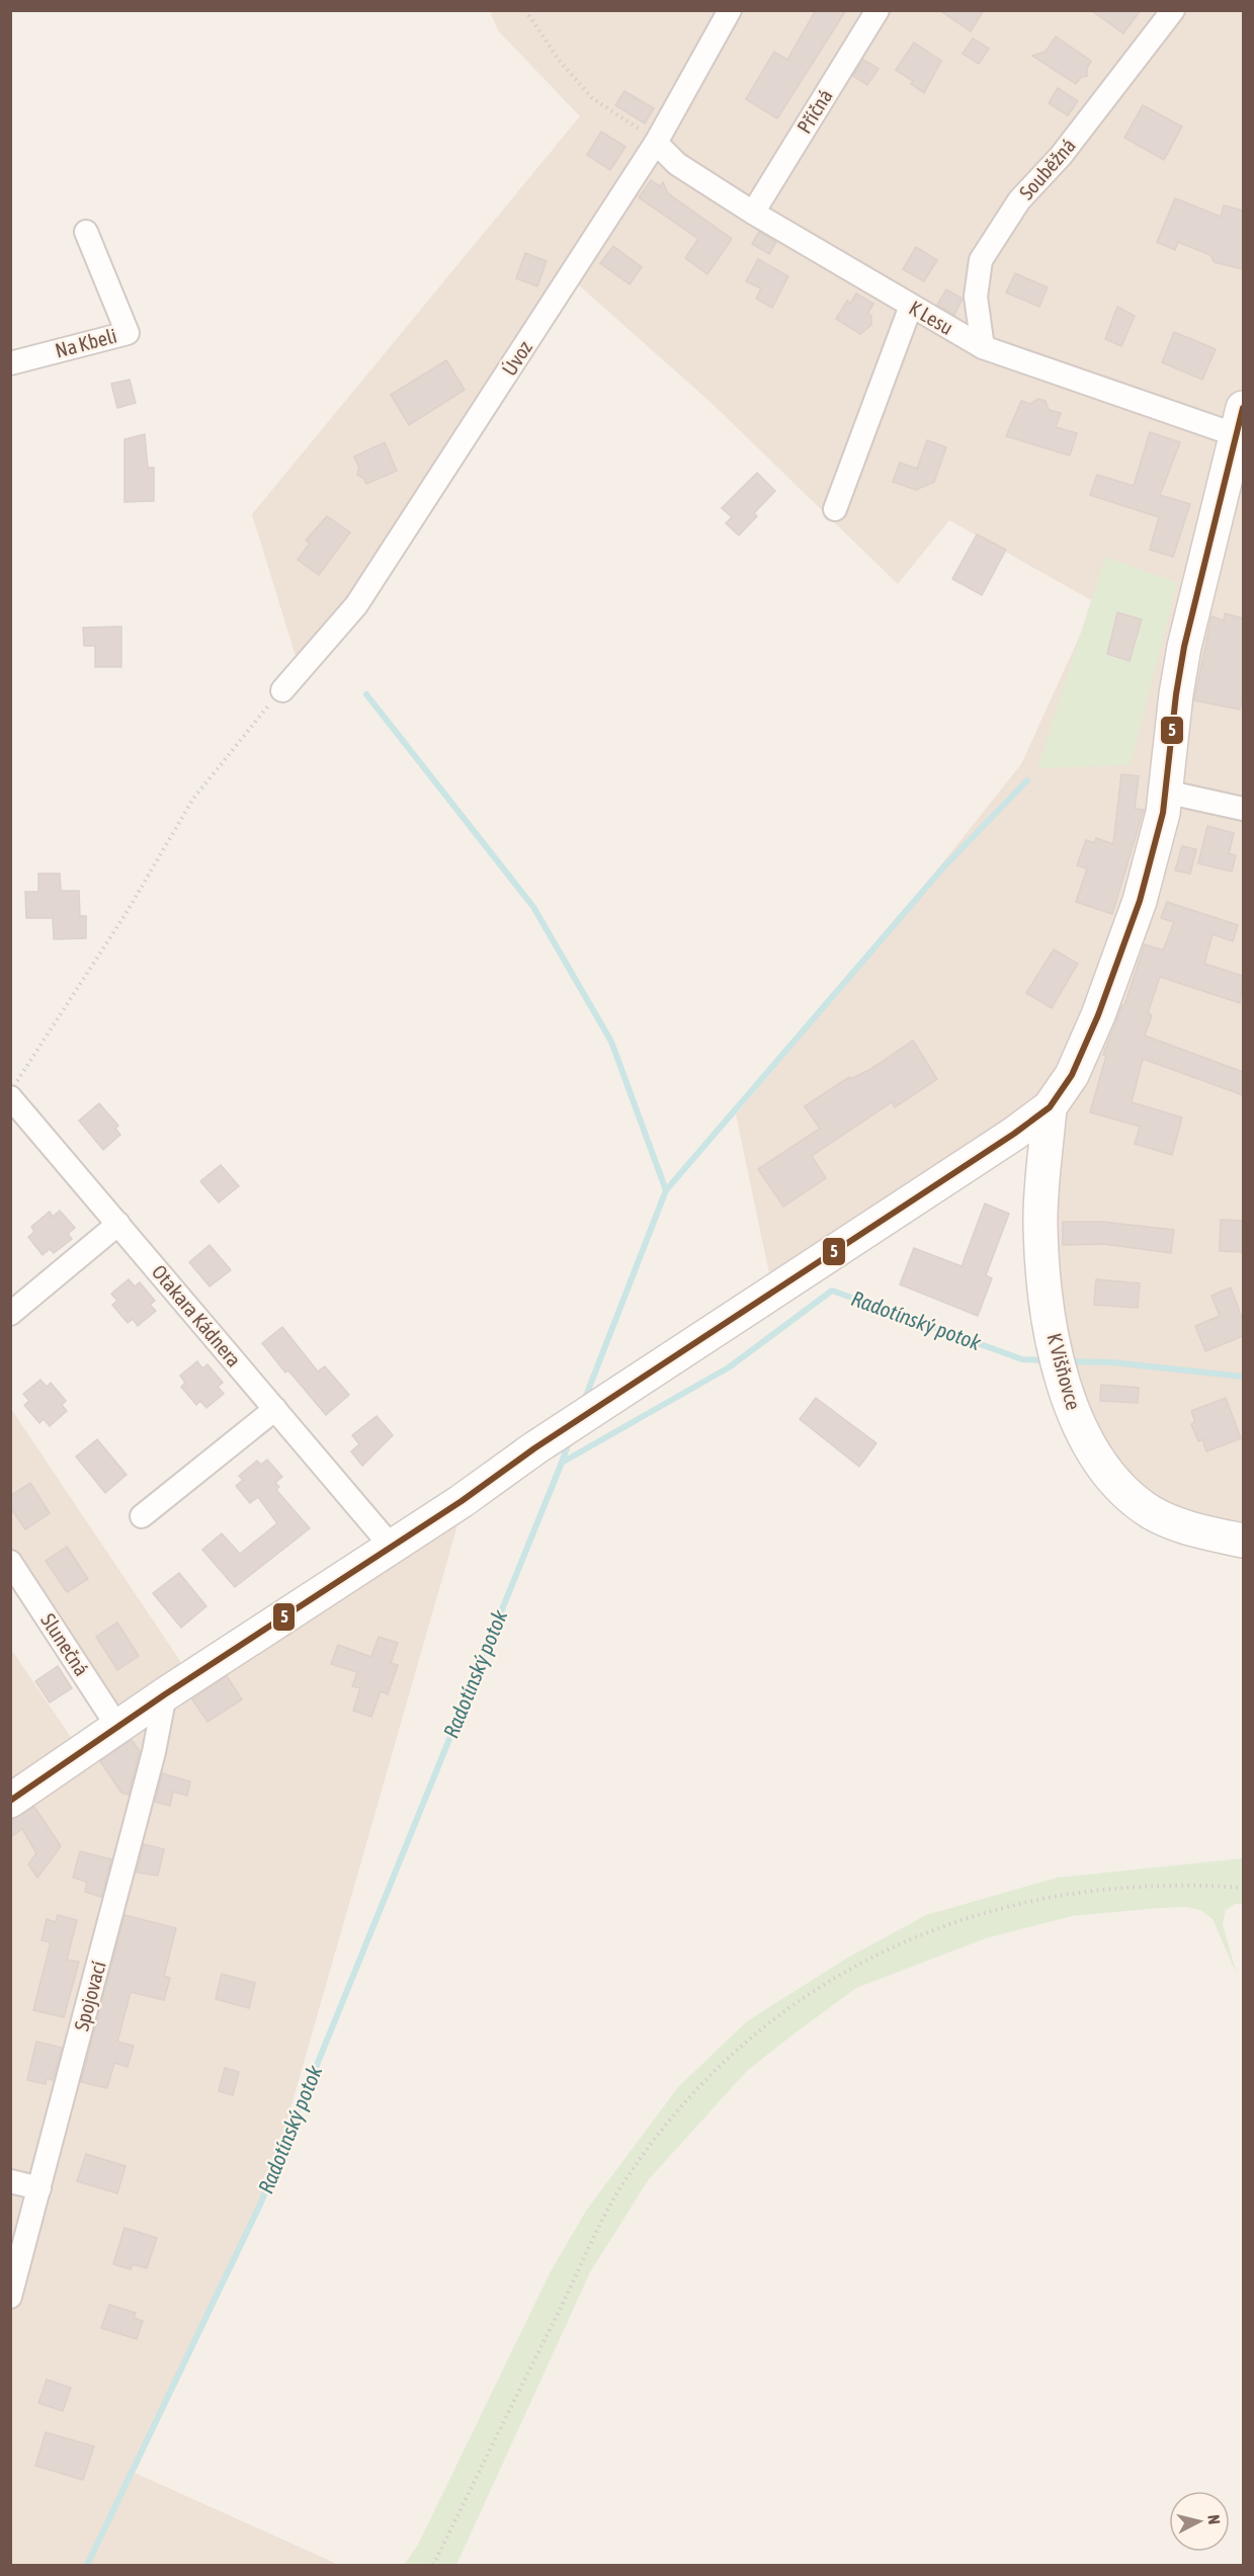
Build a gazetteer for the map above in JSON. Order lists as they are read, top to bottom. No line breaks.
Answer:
{"streets":{"main road":["K Višňovce"],"street":["Příčná","Souběžná","K Lesu","Na Kbeli","Úvoz","Otakara Kádnera","Slunečná","Spojovací"]},"crossings":[["Příčná","K Lesu"],["Souběžná","K Lesu"],["K Lesu","Úvoz"]],"water":["Radotínský potok"],"lines":["transit line 5"],"north":"right"}
